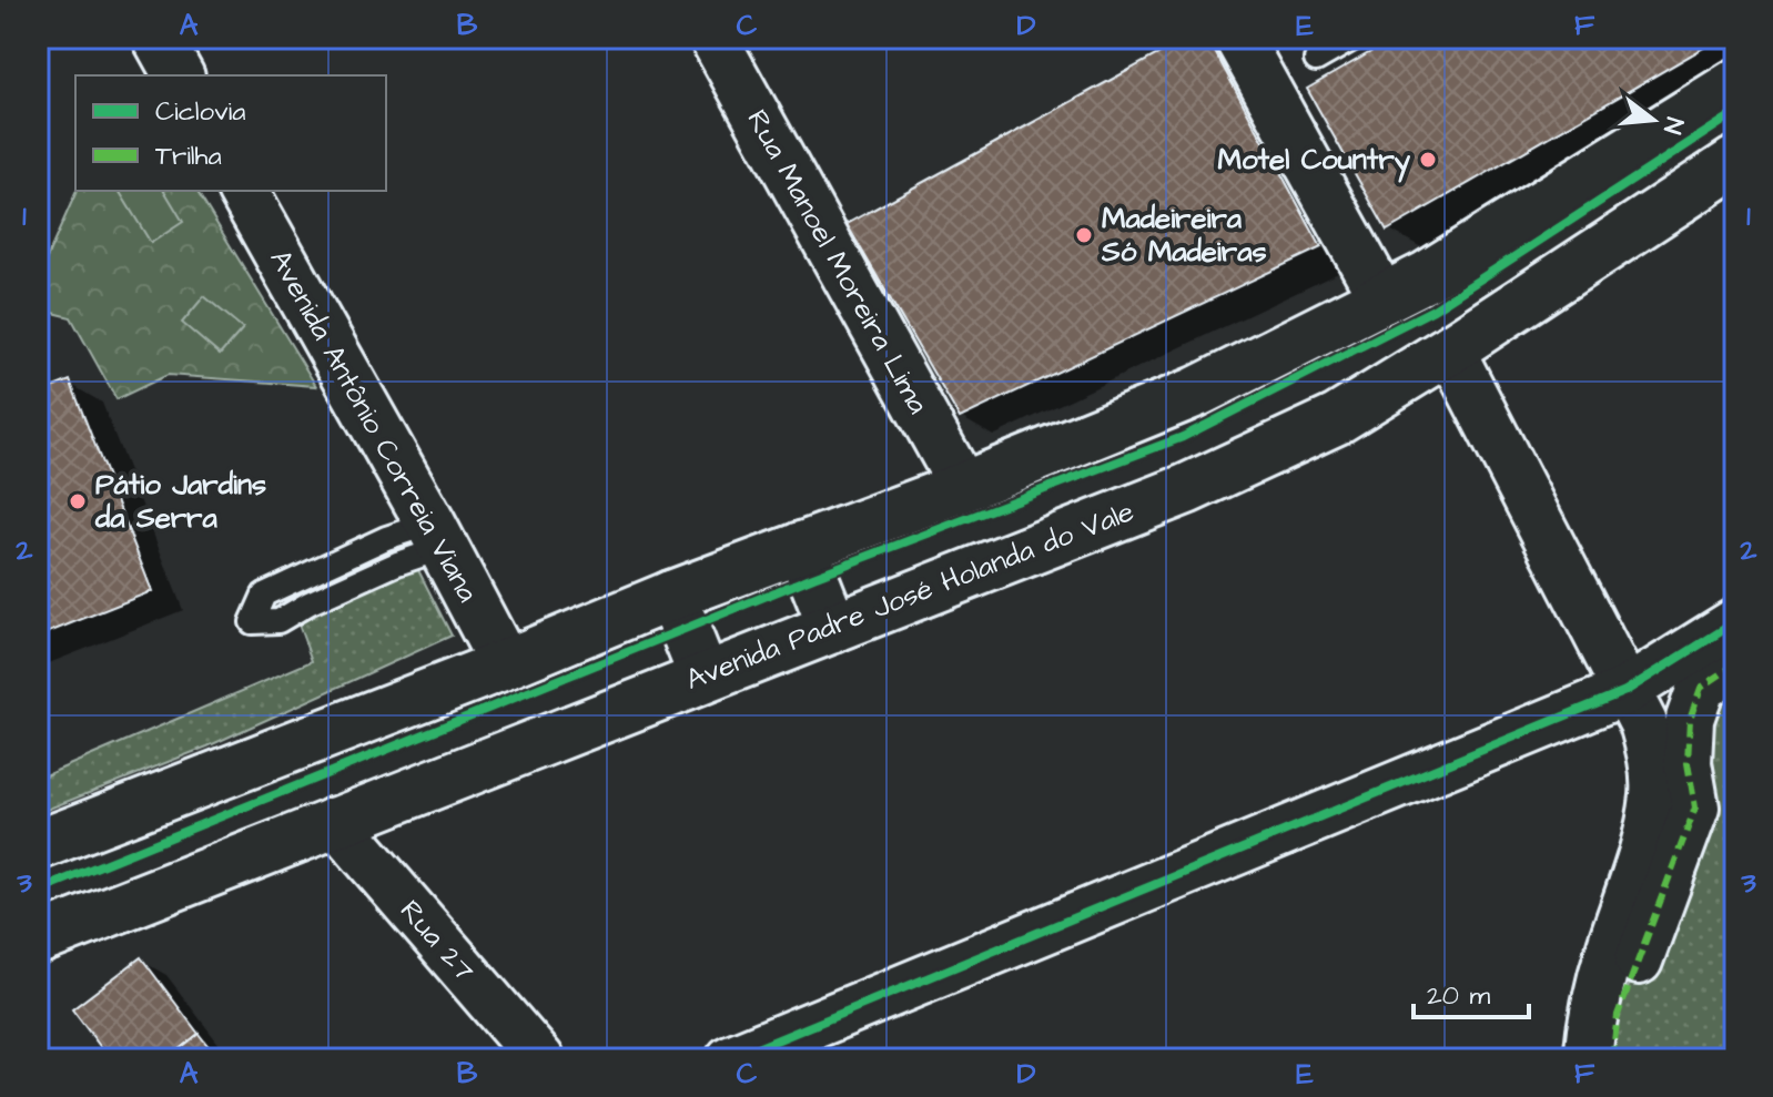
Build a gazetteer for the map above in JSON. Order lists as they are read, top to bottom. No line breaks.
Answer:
{"streets":{"main road":["Avenida Antônio Correia Viana","Avenida Padre José Holanda do Vale"],"street":["Rua Manoel Moreira Lima","Rua 27"]},"crossings":[["Avenida Padre José Holanda do Vale","Rua 27"]],"places":["Motel Country","Madeireira Só Madeiras","Pátio Jardins da Serra"],"legend":["Ciclovia","Trilha"],"scale_bar":"20 m","north":"right","grid":{"columns":["A","B","C","D","E","F"],"rows":["1","2","3"]}}
